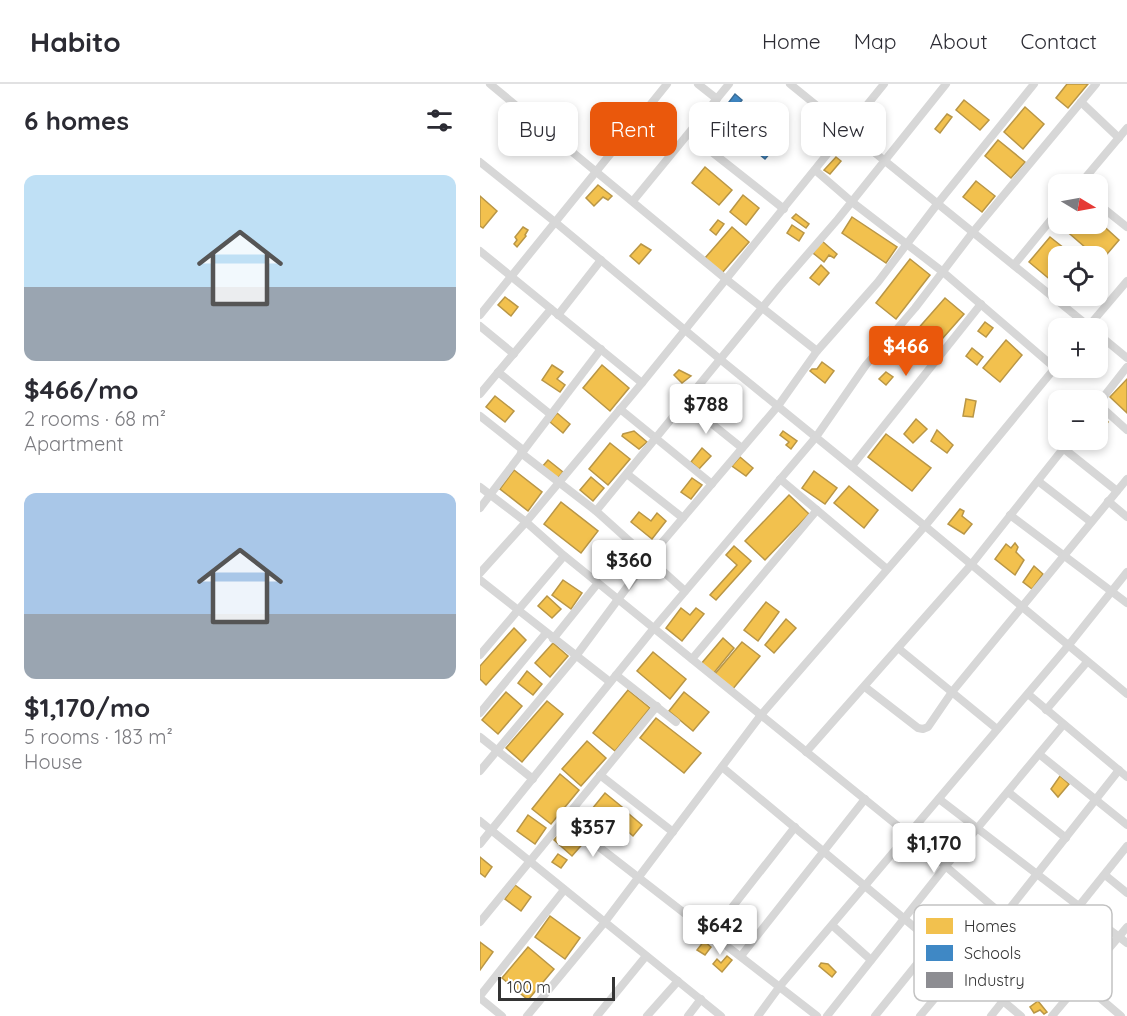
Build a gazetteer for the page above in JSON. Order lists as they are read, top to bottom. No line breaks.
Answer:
{"legend":["Homes","Schools","Industry"],"scale_bar":"100 m","north":"right","page":{"header":"Habito","nav":["Home","Map","About","Contact"],"heading":"6 homes","chip":["Buy","Rent","Filters","New"],"list":[{"name":"$466/mo","note":"2 rooms · 68 m² · Apartment"},{"name":"$1,170/mo","note":"5 rooms · 183 m² · House"}],"map_buttons":["+","−"],"price":["$466","$788","$360","$357","$1,170","$642"],"scale":"100 m"}}
